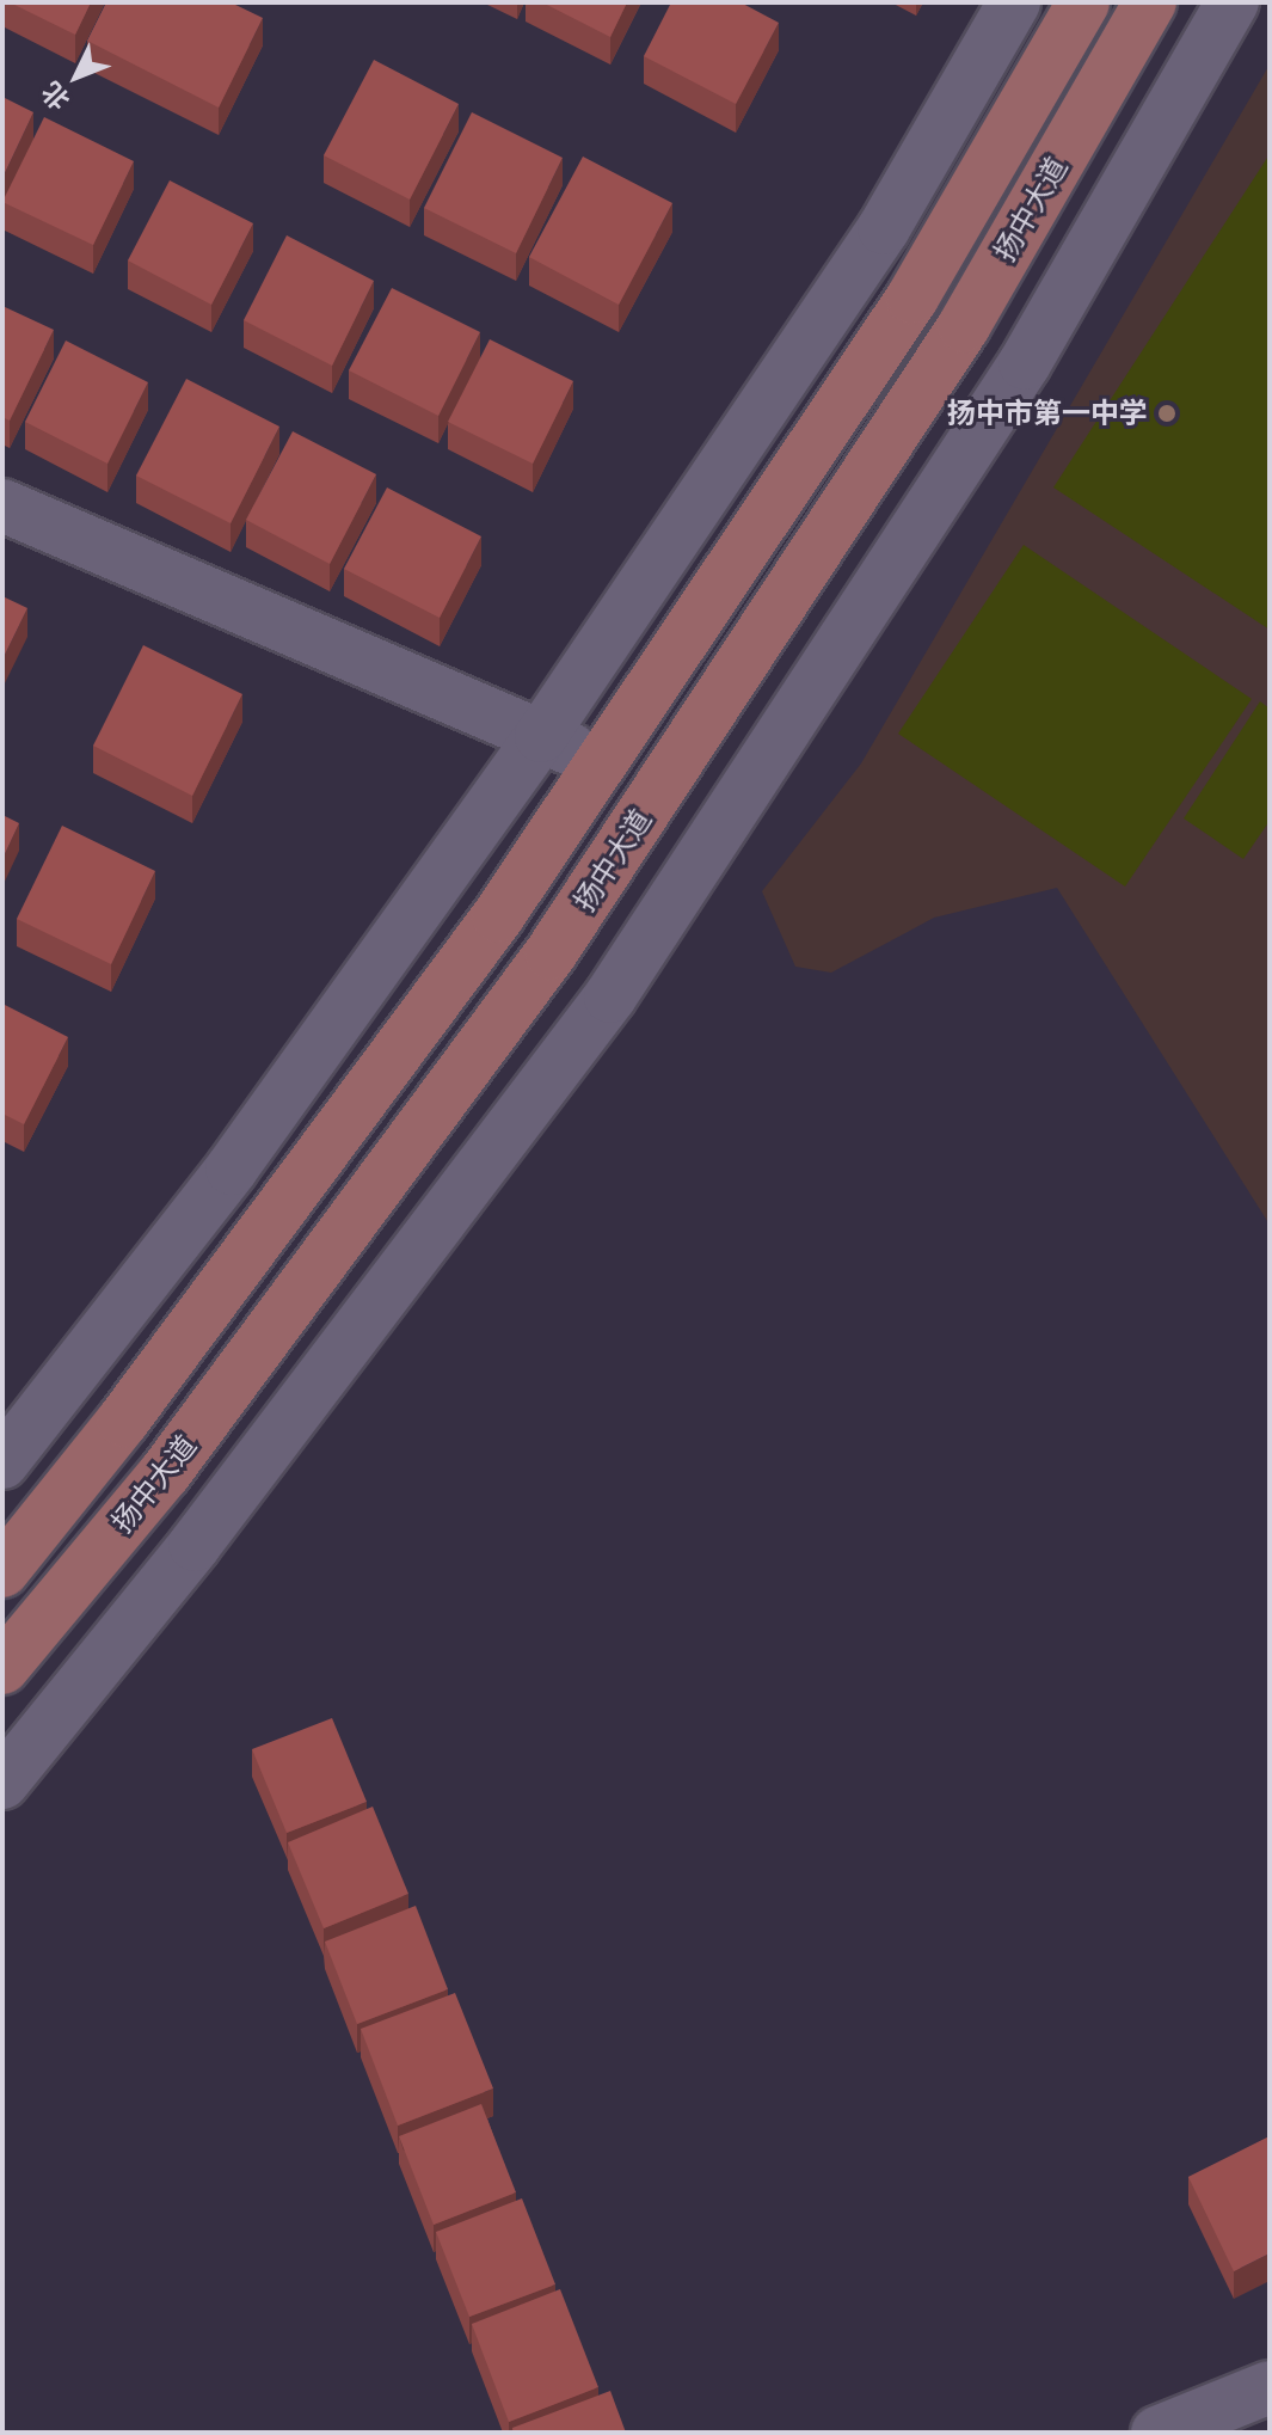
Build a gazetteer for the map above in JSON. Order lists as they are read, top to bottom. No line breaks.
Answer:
{"streets":{"main road":["扬中大道"]},"places":["扬中市第一中学"],"north":"bottom left"}
